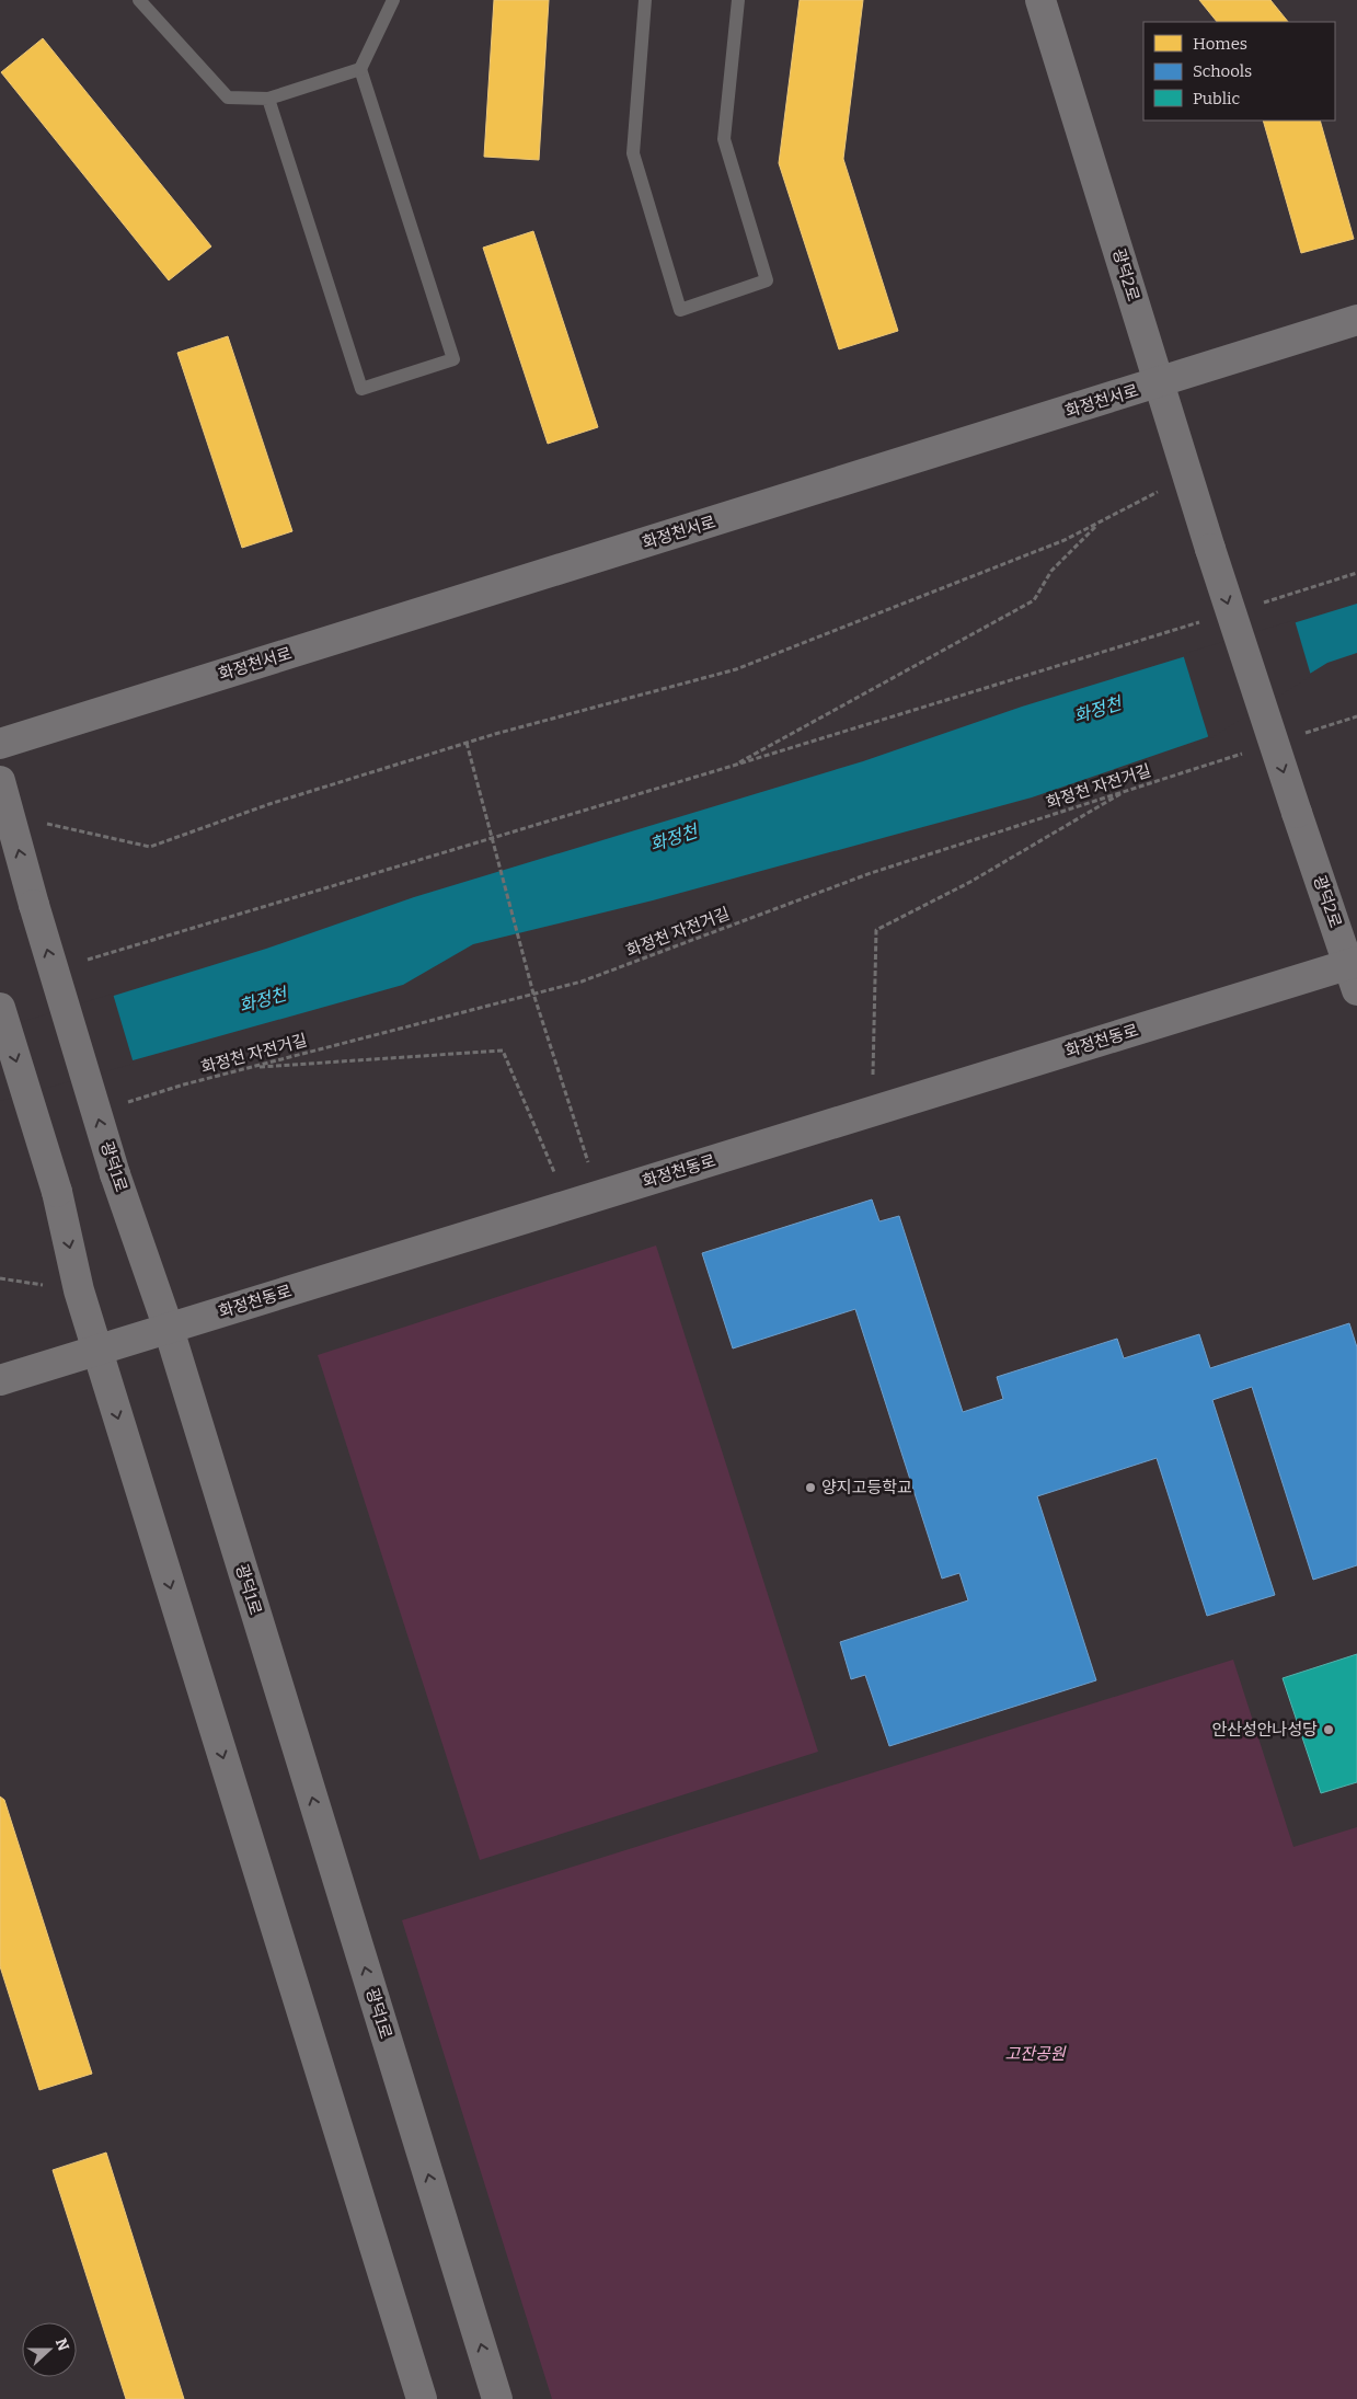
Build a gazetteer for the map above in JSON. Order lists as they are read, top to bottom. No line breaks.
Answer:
{"streets":{"street":["광덕2로","화정천서로","화정천동로","광덕1로"],"path":["화정천 자전거길"]},"crossings":[["광덕2로","화정천서로"],["광덕2로","화정천동로"],["화정천동로","광덕1로"]],"one_way":["광덕2로"],"water":["화정천"],"parks":["고잔공원"],"places":["양지고등학교","안산성안나성당"],"legend":["Homes","Schools","Public"],"north":"right"}
